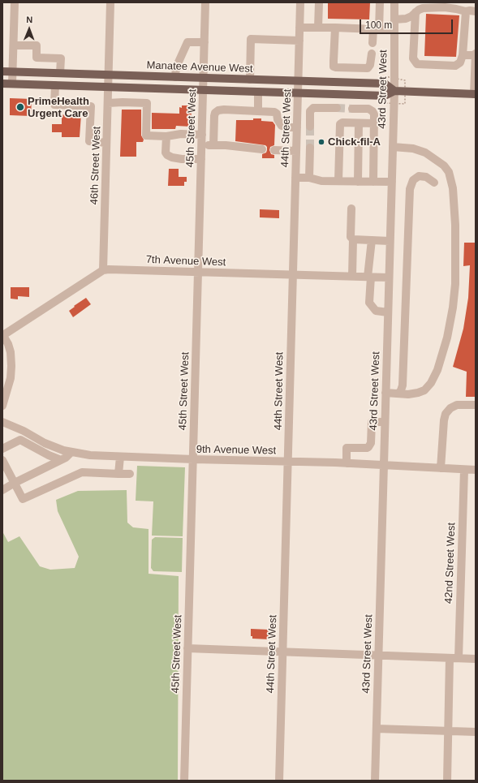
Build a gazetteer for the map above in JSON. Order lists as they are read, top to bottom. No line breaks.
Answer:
{"streets":{"main road":["Manatee Avenue West"],"street":["43rd Street West","45th Street West","44th Street West","46th Street West","7th Avenue West","9th Avenue West","42nd Street West"]},"crossings":[["Manatee Avenue West","43rd Street West"],["Manatee Avenue West","45th Street West"],["Manatee Avenue West","44th Street West"],["Manatee Avenue West","46th Street West"],["43rd Street West","7th Avenue West"],["43rd Street West","9th Avenue West"],["45th Street West","7th Avenue West"],["45th Street West","9th Avenue West"],["44th Street West","7th Avenue West"],["44th Street West","9th Avenue West"],["46th Street West","7th Avenue West"],["9th Avenue West","42nd Street West"]],"places":["PrimeHealth Urgent Care","Chick-fil-A"],"scale_bar":"100 m","north":"top"}
